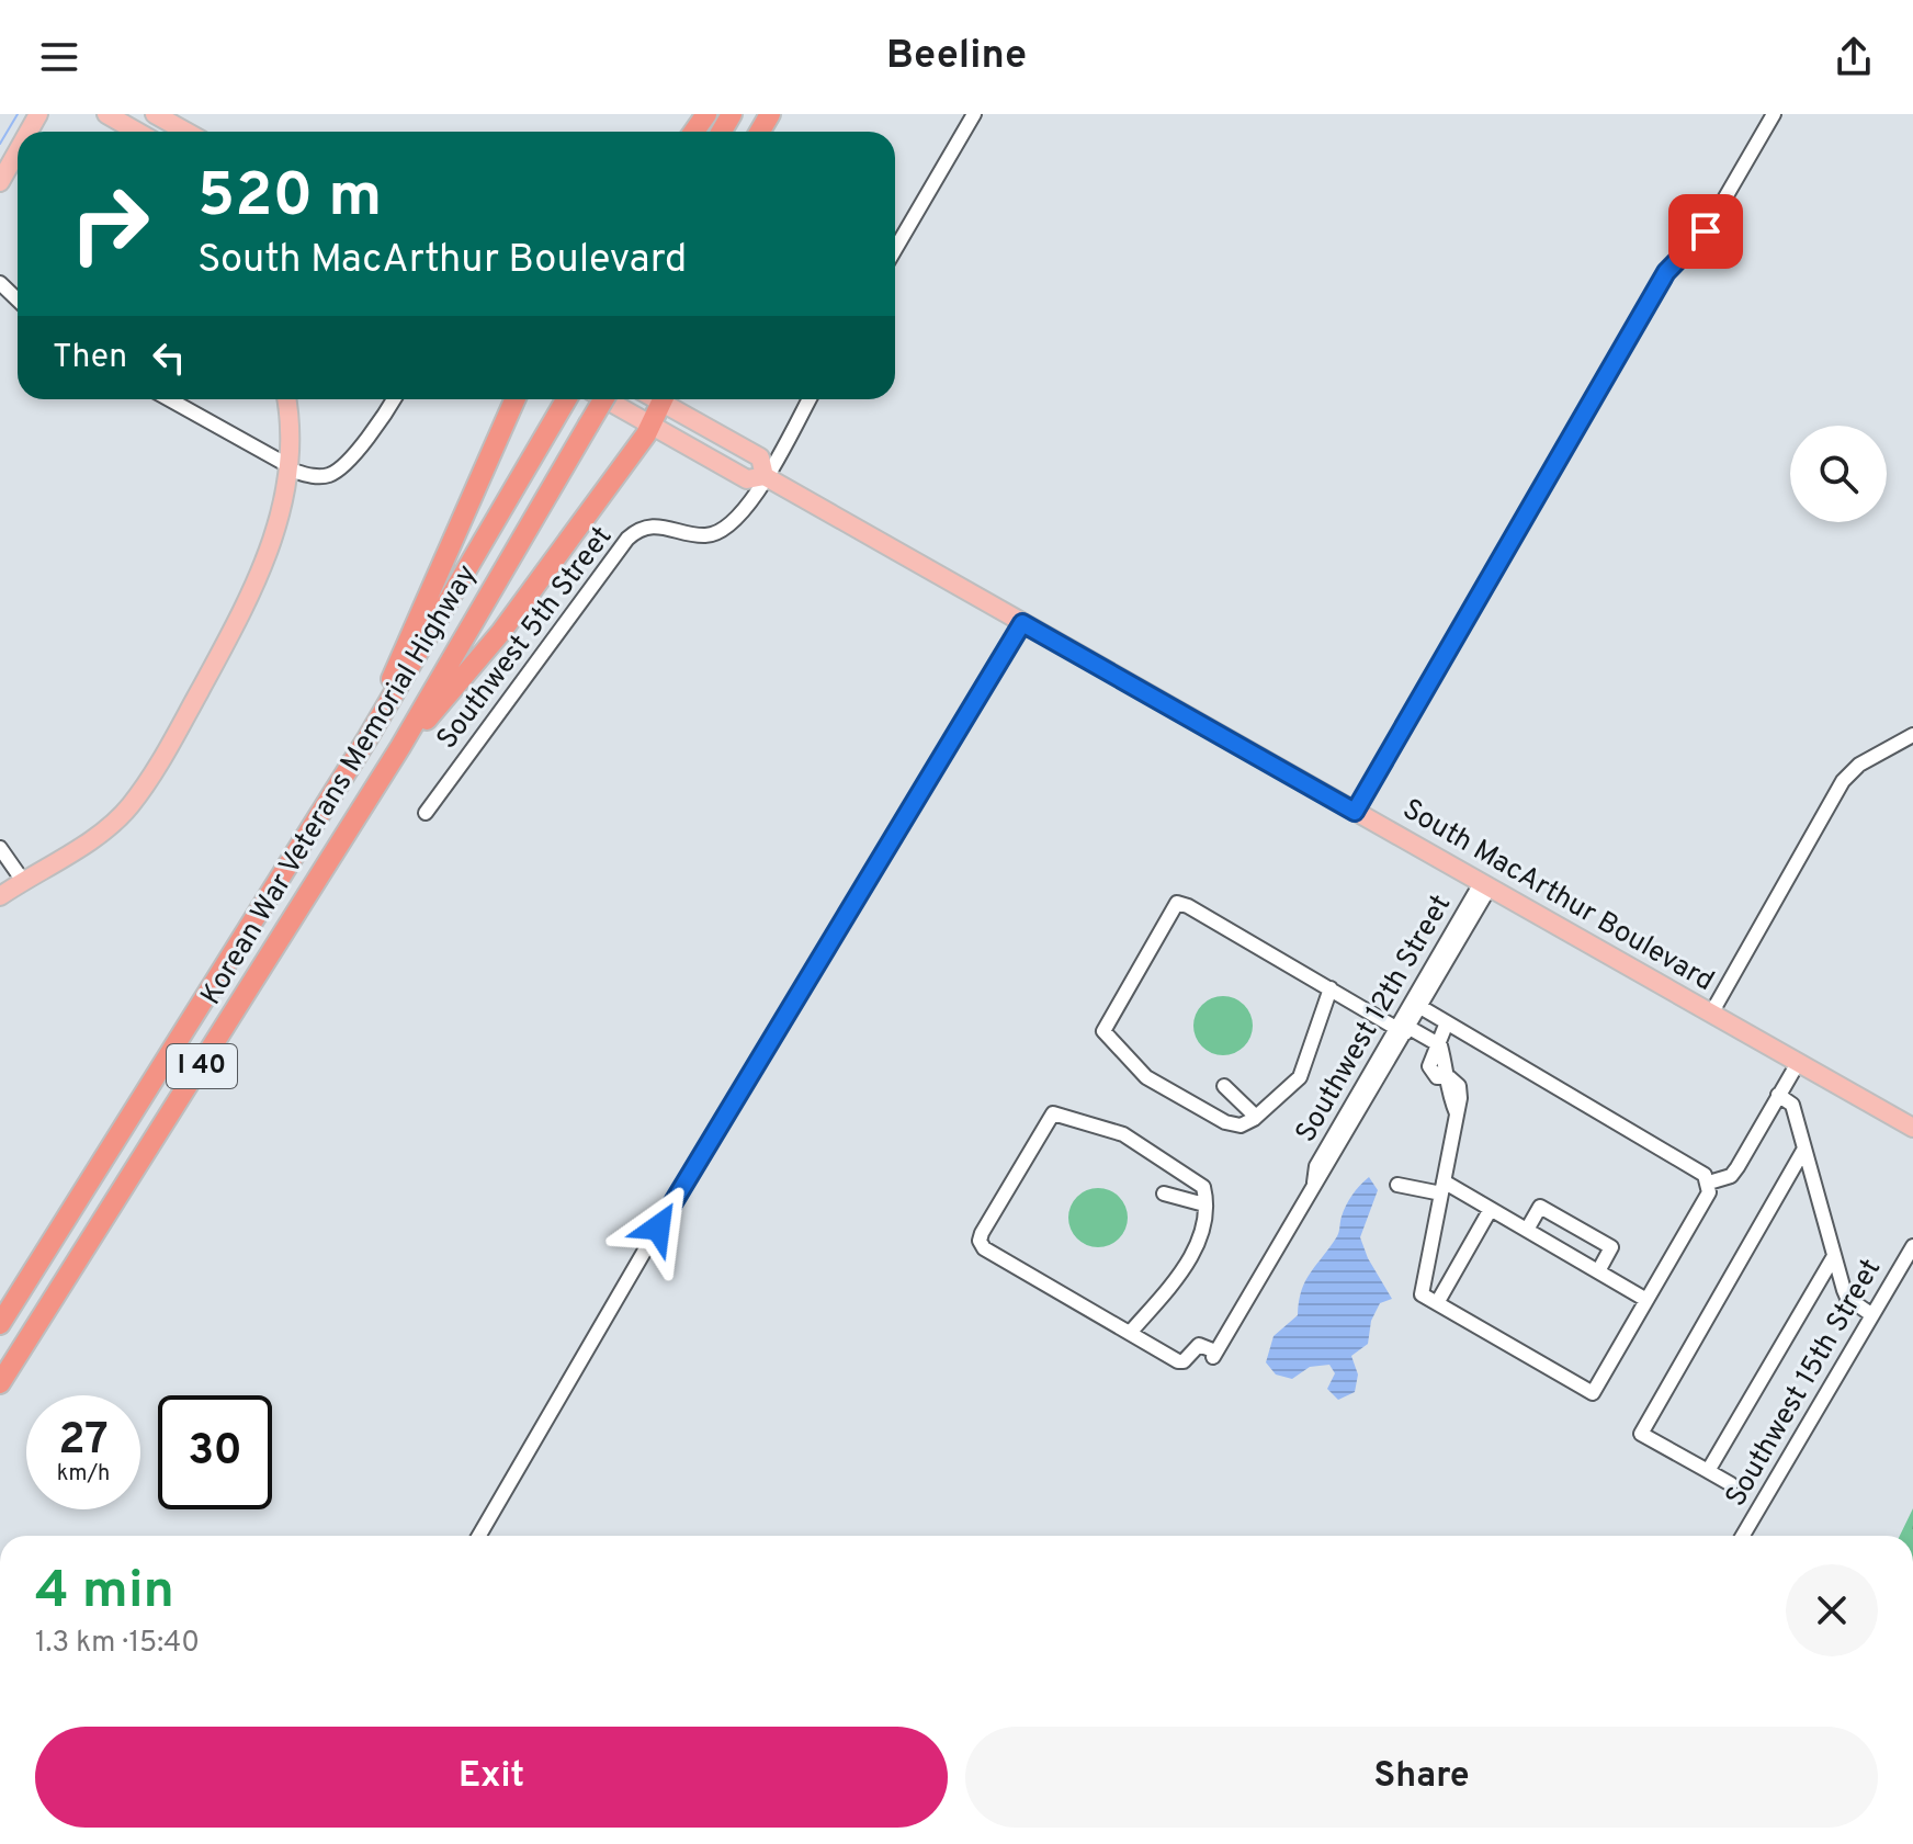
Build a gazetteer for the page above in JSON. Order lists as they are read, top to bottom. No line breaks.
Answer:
{"streets":{"highway":["Korean War Veterans Memorial Highway","I 40"],"main road":["South MacArthur Boulevard"],"street":["Southwest 5th Street","Southwest 12th Street","Southwest 15th Street"]},"crossings":[["Southwest 5th Street","South MacArthur Boulevard"],["South MacArthur Boulevard","Southwest 12th Street"]],"page":{"header":"Beeline","turn":["520 m","South MacArthur Boulevard"],"then":"Then","speed":"27 km/h","limit":"30","heading":["4 min","1.3 km · 15:40"],"buttons":["Exit","Share"]}}
